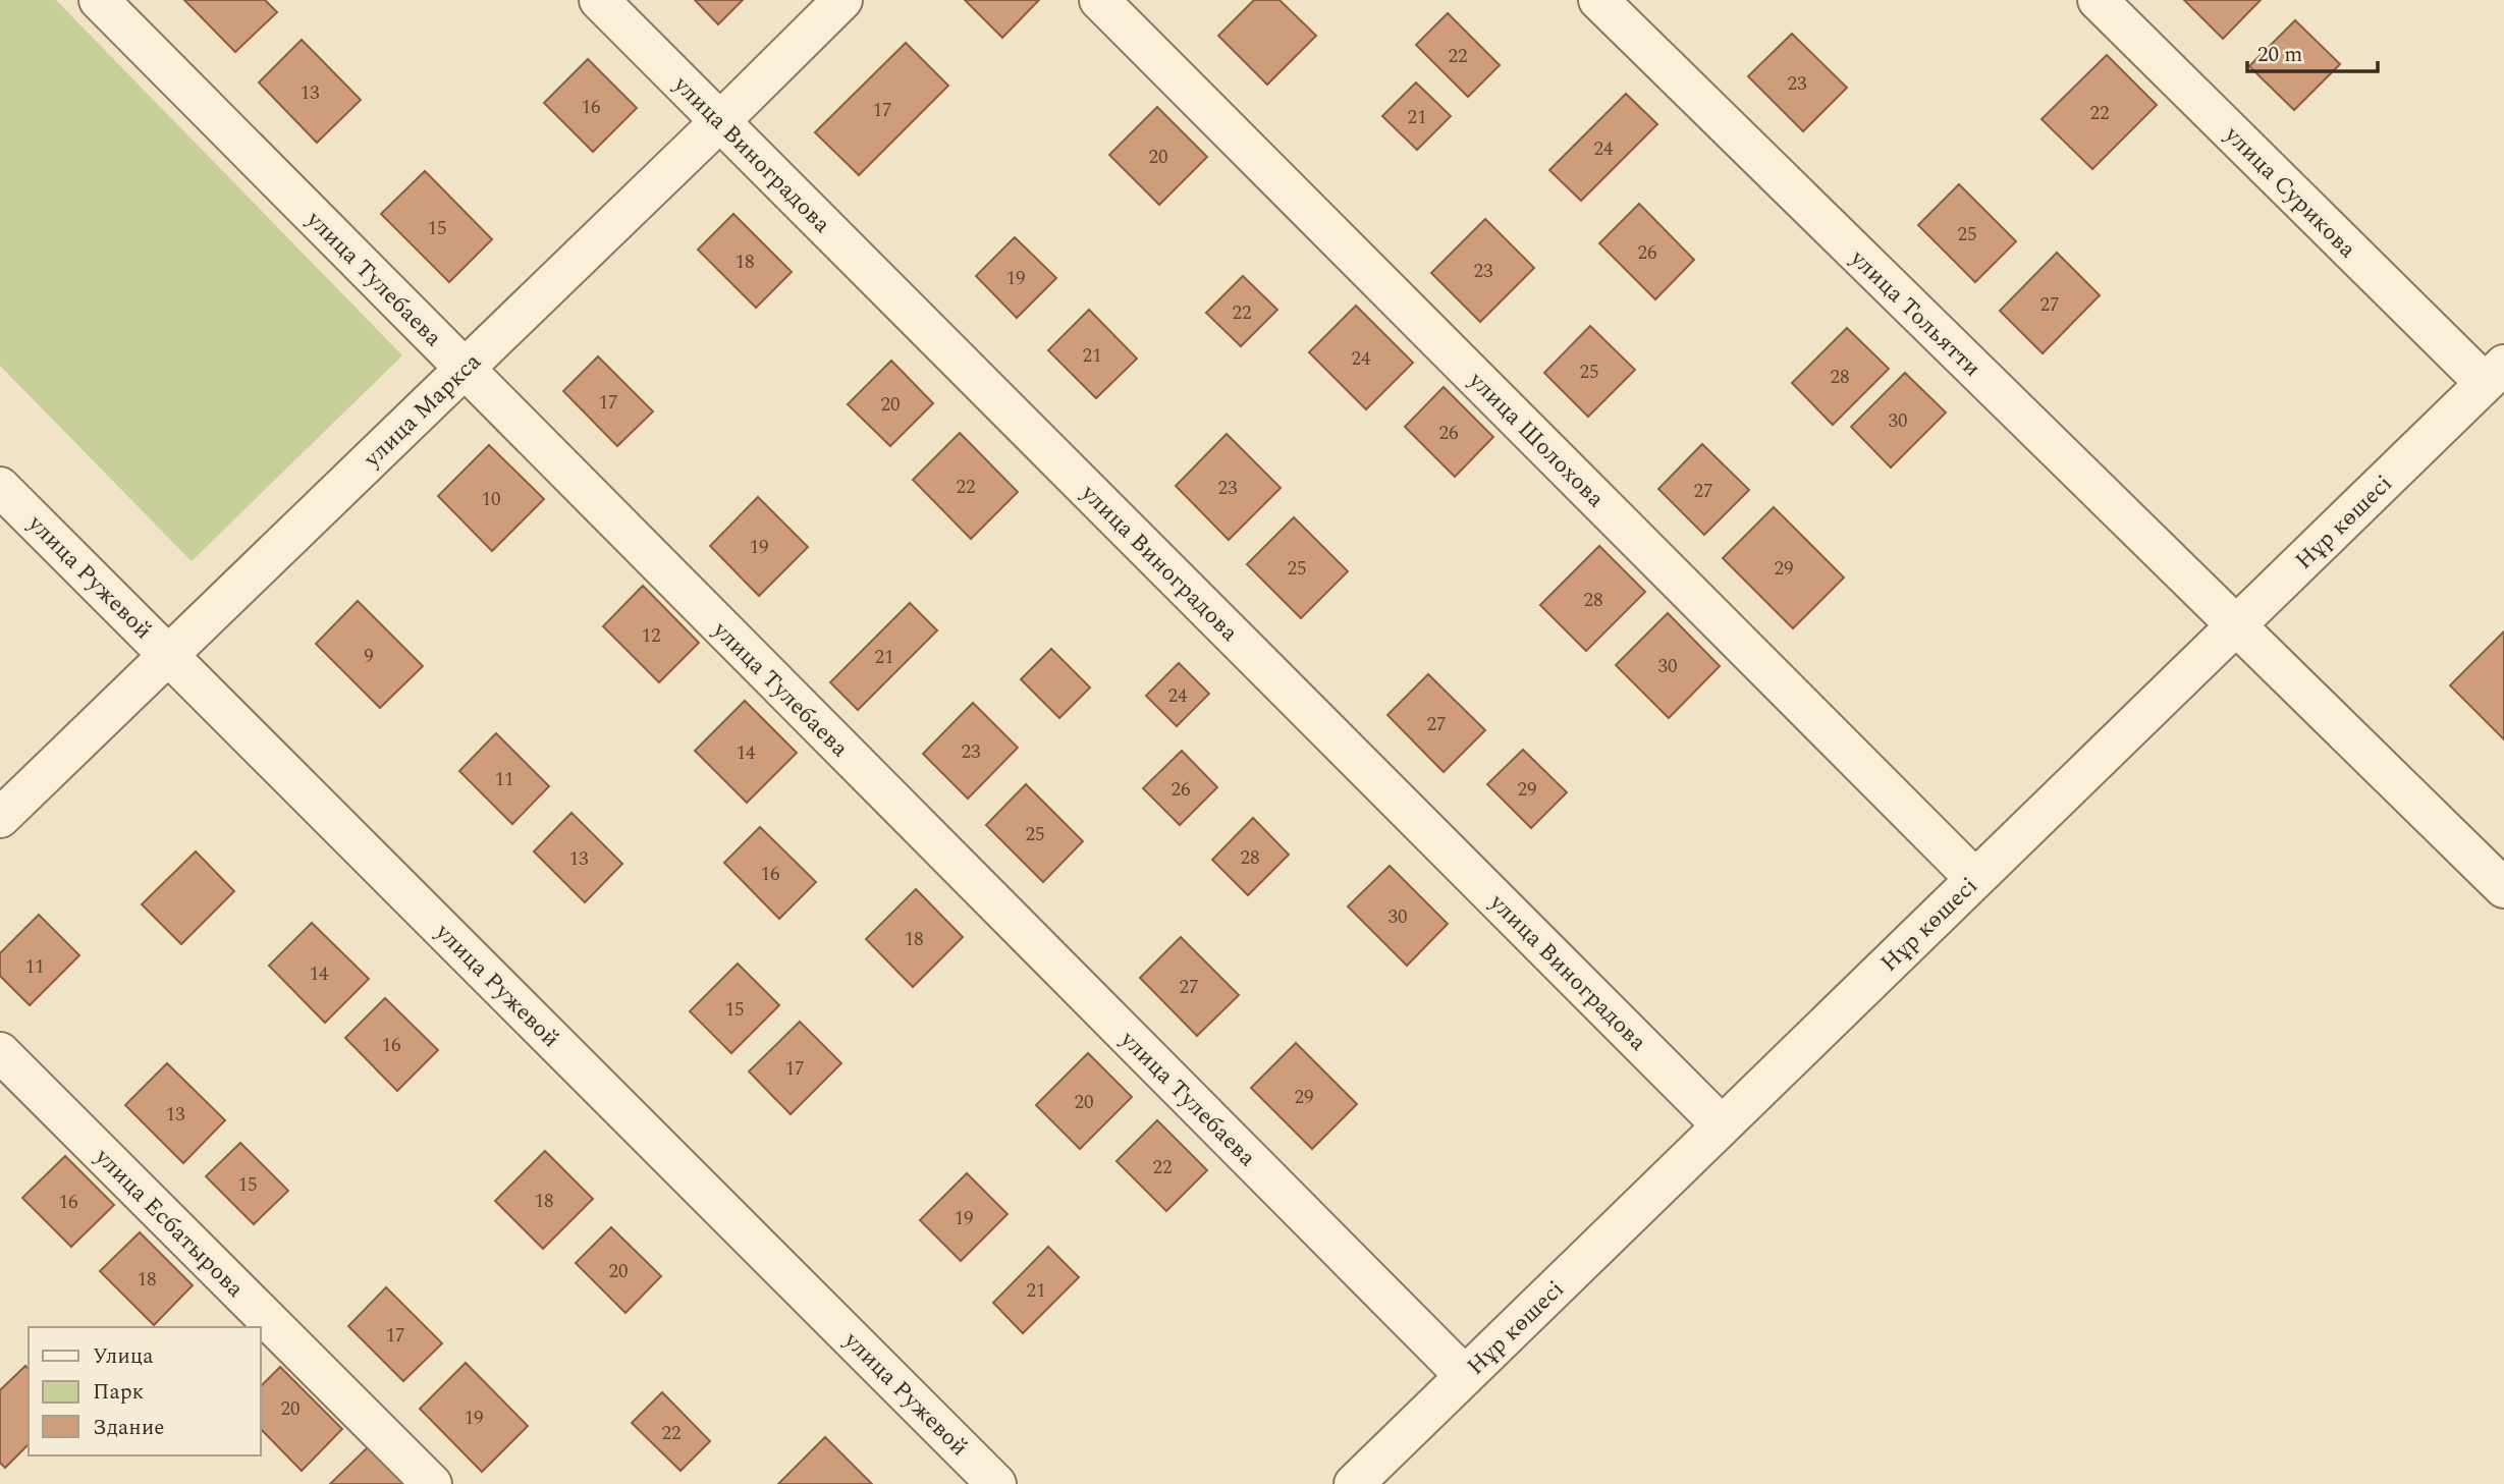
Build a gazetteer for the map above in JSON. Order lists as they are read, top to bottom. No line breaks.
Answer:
{"streets":{"street":["улица Виноградова","улица Сурикова","улица Тулебаева","улица Тольятти","улица Маркса","улица Шолохова","Нұр көшесі","улица Ружевой","улица Есбатырова"]},"crossings":[["улица Виноградова","улица Маркса"],["улица Виноградова","Нұр көшесі"],["улица Сурикова","Нұр көшесі"],["улица Тулебаева","улица Маркса"],["улица Тулебаева","Нұр көшесі"],["улица Тольятти","Нұр көшесі"],["улица Маркса","улица Ружевой"],["улица Шолохова","Нұр көшесі"]],"house_numbers":["22","23","13","16","17","22","21","24","20","15","25","26","18","23","19","27","22","21","24","25","28","17","20","30","26","22","23","27","10","19","25","29","28","12","9","21","30","24","27","23","14","11","26","29","25","28","13","16","30","18","11","14","27","15","16","17","29","20","13","22","15","18","16","19","20","18","21","17","20","19","22"],"legend":["Улица","Парк","Здание"],"scale_bar":"20 m"}
